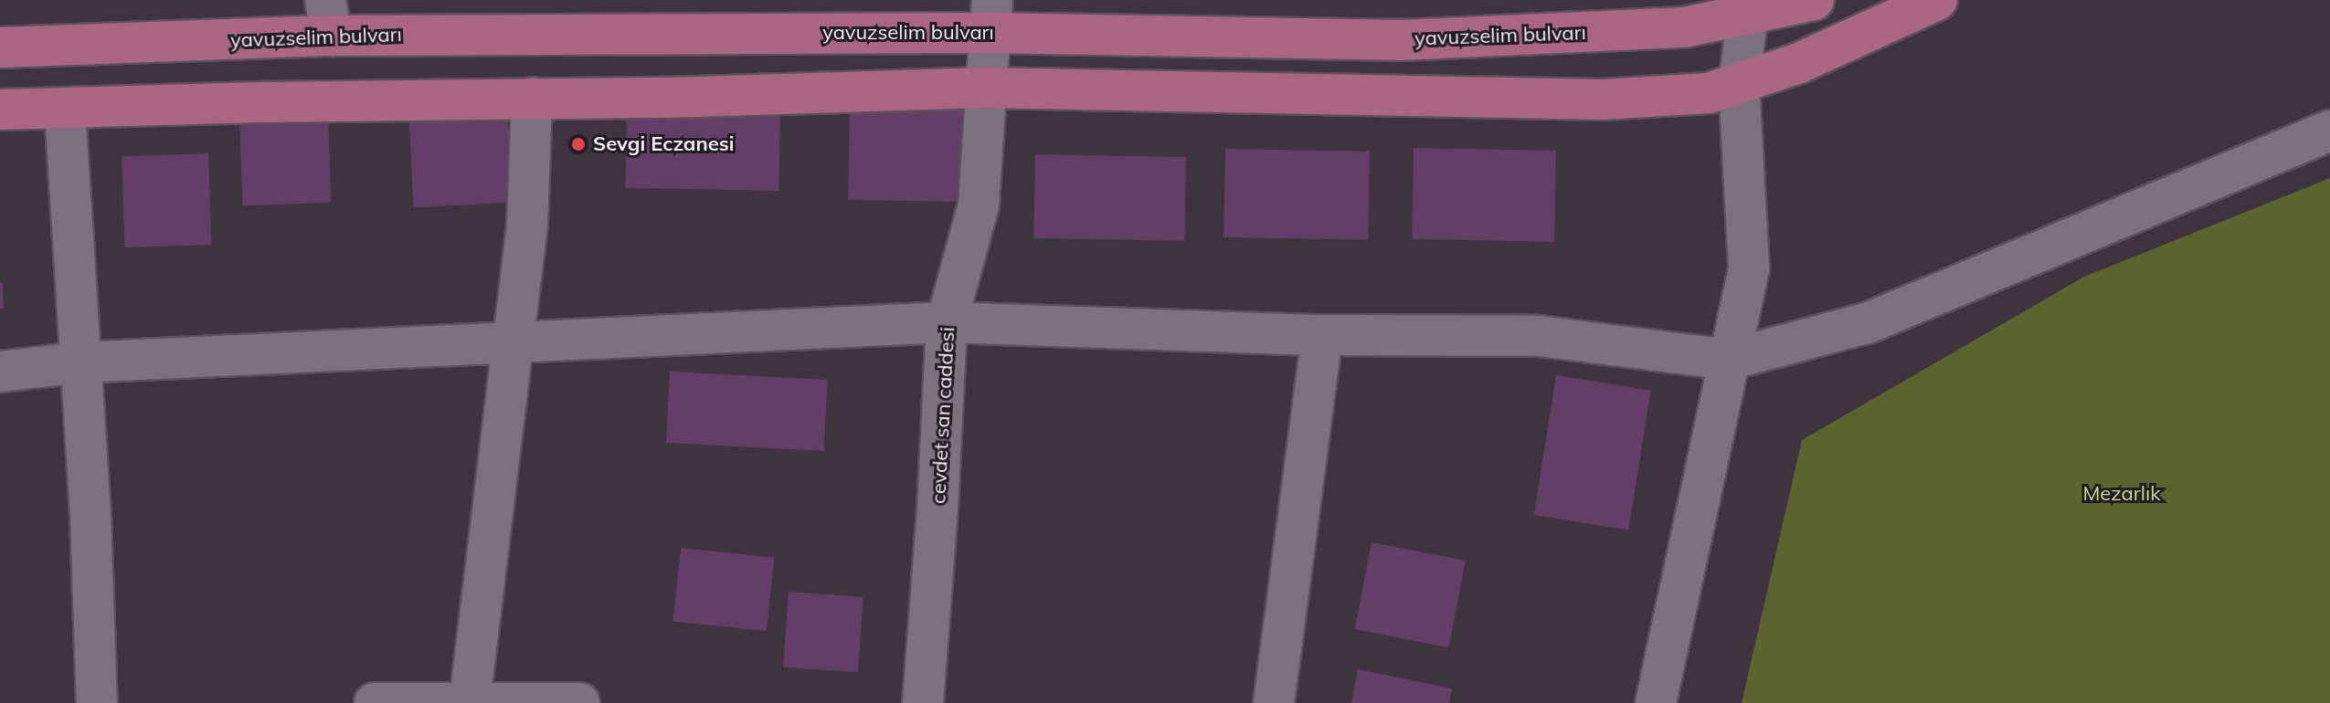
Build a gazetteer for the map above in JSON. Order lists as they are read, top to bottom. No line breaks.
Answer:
{"streets":{"main road":["yavuzselim bulvarı"],"street":["cevdet san caddesi"]},"crossings":[["yavuzselim bulvarı","cevdet san caddesi"]],"parks":["Mezarlık"],"places":["Sevgi Eczanesi"]}
